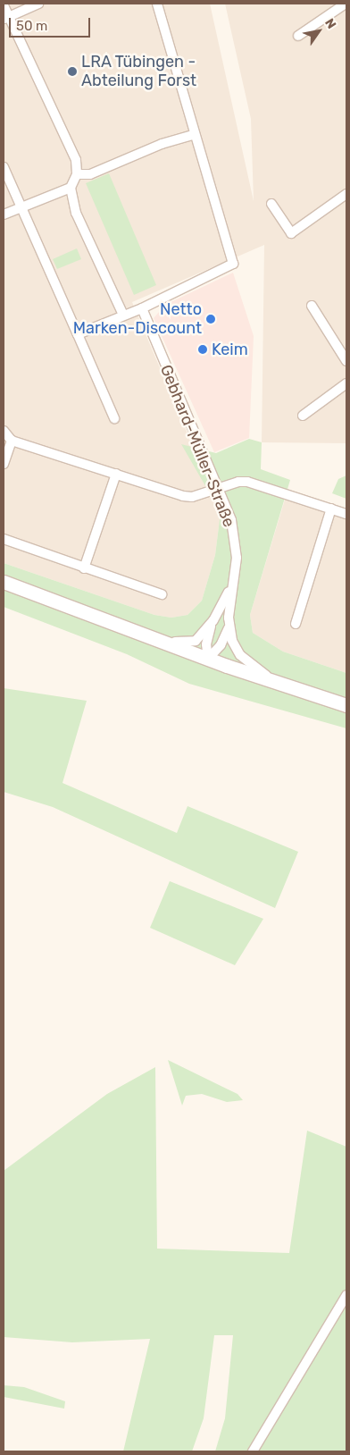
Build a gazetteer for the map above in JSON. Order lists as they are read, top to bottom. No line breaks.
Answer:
{"streets":{"street":["Gebhard-Müller-Straße"]},"places":["LRA Tübingen - Abteilung Forst","Netto Marken-Discount","Keim"],"scale_bar":"50 m","north":"top right"}
